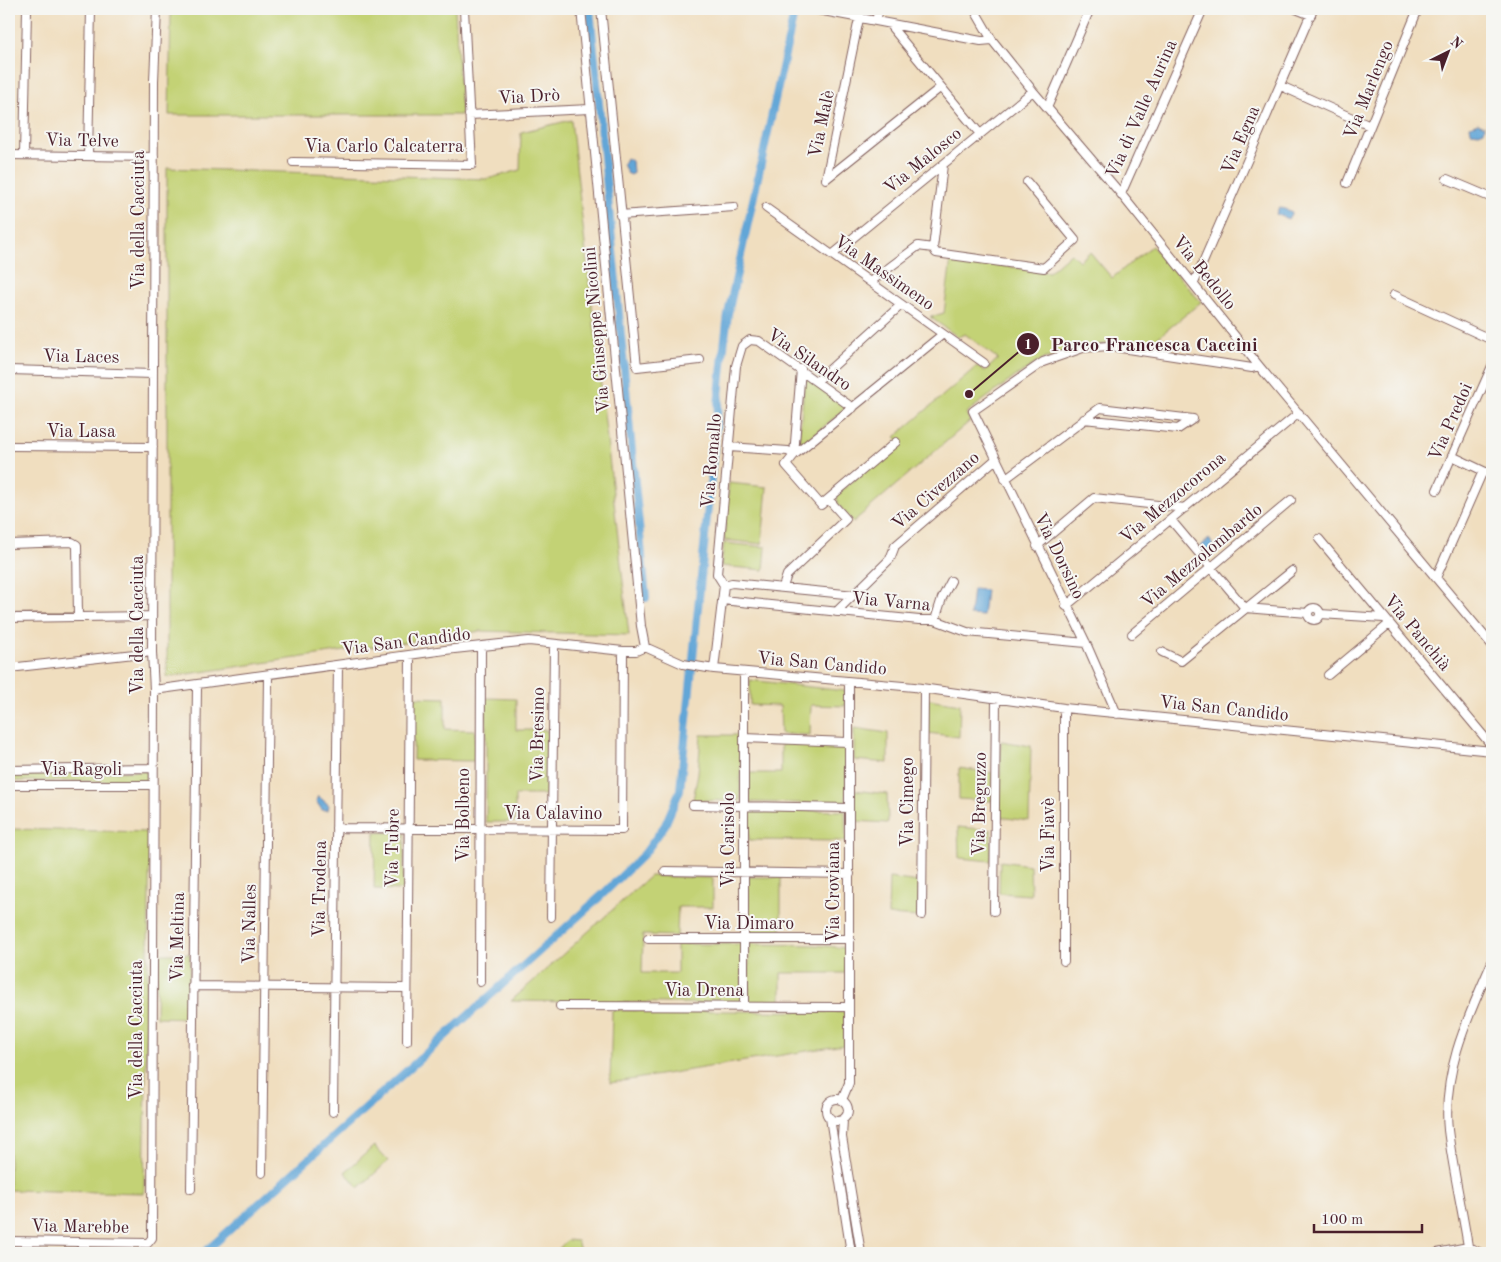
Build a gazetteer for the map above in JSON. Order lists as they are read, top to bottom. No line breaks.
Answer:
{"streets":{"street":["Via Marlengo","Via Drò","Via di Valle Aurina","Via Malè","Via Egna","Via Telve","Via Carlo Calcaterra","Via Malosco","Via della Cacciuta","Via Massimeno","Via Bedollo","Via Giuseppe Nicolini","Via Laces","Via Silandro","Via Predoi","Via Lasa","Via Romallo","Via Civezzano","Via Mezzocorona","Via Dorsino","Via Mezzolombardo","Via Varna","Via Panchià","Via San Candido","Via Bresimo","Via Ragoli","Via Cimego","Via Breguzzo","Via Calavino","Via Bolbeno","Via Fiavè","Via Carisolo","Via Tubre","Via Trodena","Via Croviana","Via Nalles","Via Dimaro","Via Meltina","Via Drena","Via Marebbe"]},"crossings":[["Via Drò","Via Carlo Calcaterra"],["Via Drò","Via Giuseppe Nicolini"],["Via di Valle Aurina","Via Bedollo"],["Via Egna","Via Bedollo"],["Via Telve","Via della Cacciuta"],["Via Malosco","Via Massimeno"],["Via Malosco","Via Bedollo"],["Via della Cacciuta","Via Laces"],["Via della Cacciuta","Via Lasa"],["Via della Cacciuta","Via San Candido"],["Via della Cacciuta","Via Ragoli"],["Via della Cacciuta","Via Marebbe"],["Via Bedollo","Via Mezzocorona"],["Via Bedollo","Via Dorsino"],["Via Giuseppe Nicolini","Via San Candido"],["Via Silandro","Via Romallo"],["Via Civezzano","Via Dorsino"],["Via Civezzano","Via Varna"],["Via Mezzocorona","Via Dorsino"],["Via Dorsino","Via Varna"],["Via Dorsino","Via San Candido"],["Via San Candido","Via Bresimo"],["Via San Candido","Via Cimego"],["Via San Candido","Via Breguzzo"],["Via San Candido","Via Calavino"],["Via San Candido","Via Bolbeno"],["Via San Candido","Via Fiavè"],["Via San Candido","Via Carisolo"],["Via San Candido","Via Tubre"],["Via San Candido","Via Trodena"],["Via San Candido","Via Croviana"],["Via San Candido","Via Nalles"],["Via San Candido","Via Meltina"],["Via Bresimo","Via Calavino"],["Via Calavino","Via Bolbeno"],["Via Calavino","Via Tubre"],["Via Calavino","Via Trodena"],["Via Carisolo","Via Dimaro"],["Via Carisolo","Via Drena"],["Via Croviana","Via Dimaro"],["Via Croviana","Via Drena"]],"places":["Parco Francesca Caccini"],"scale_bar":"100 m","north":"top right"}
